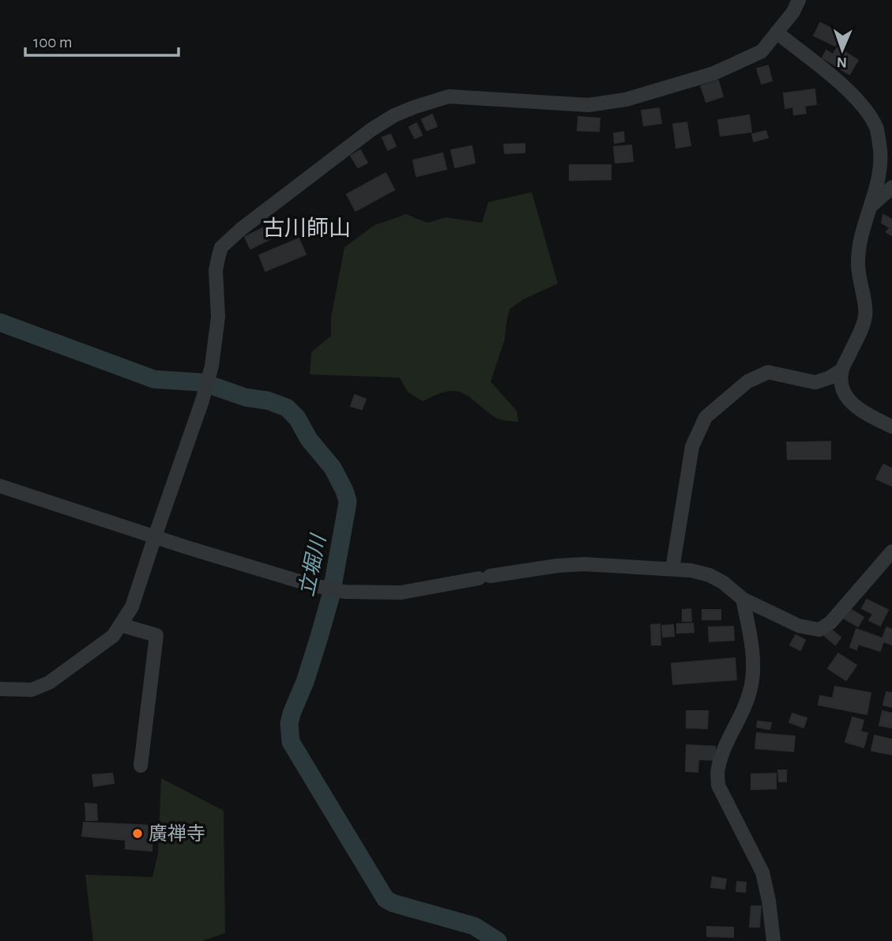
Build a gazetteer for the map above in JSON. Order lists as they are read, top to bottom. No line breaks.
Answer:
{"districts":["古川師山"],"water":["立堀川"],"places":["廣禅寺"],"scale_bar":"100 m","north":"bottom"}
